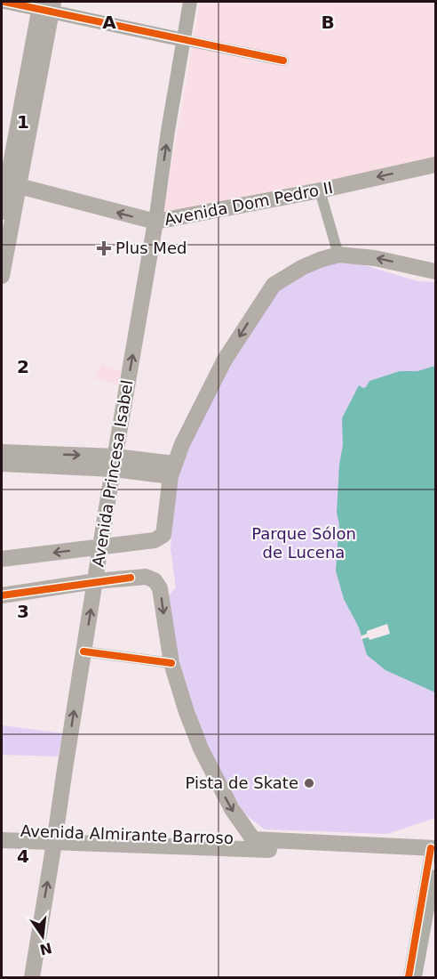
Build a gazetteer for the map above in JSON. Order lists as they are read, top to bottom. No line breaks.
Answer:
{"streets":{"main road":["Avenida Dom Pedro II","Avenida Princesa Isabel","Avenida Almirante Barroso"]},"crossings":[["Avenida Dom Pedro II","Avenida Princesa Isabel"],["Avenida Princesa Isabel","Avenida Almirante Barroso"]],"one_way":["Avenida Princesa Isabel"],"parks":["Parque Sólon de Lucena"],"places":{"health":["Plus Med"],"other":["Pista de Skate"]},"north":"bottom","grid":{"columns":["A","B"],"rows":["1","2","3","4"]}}
